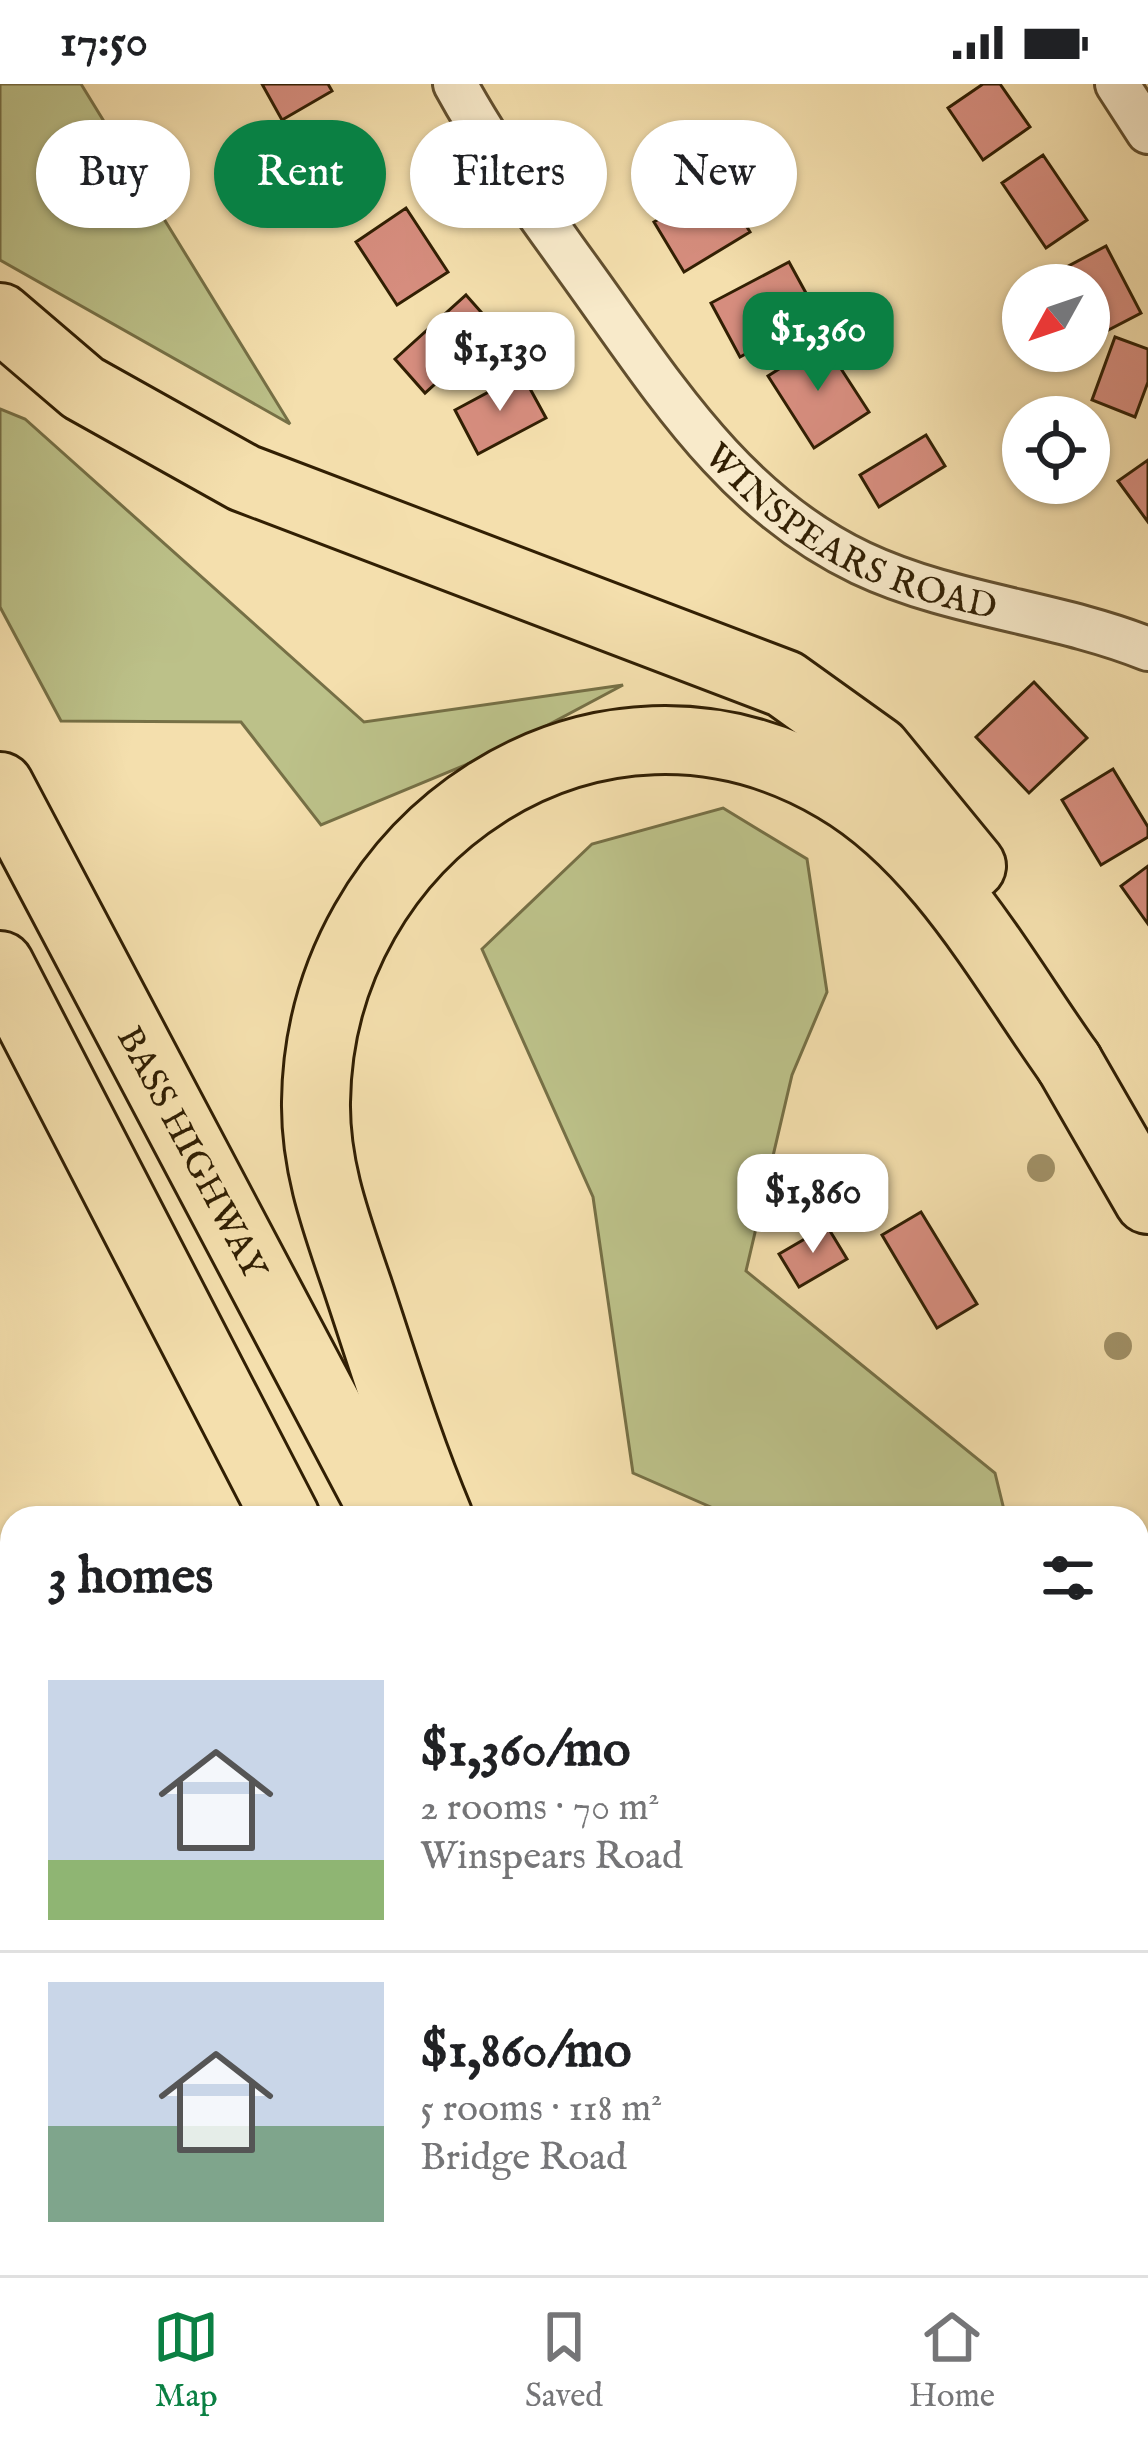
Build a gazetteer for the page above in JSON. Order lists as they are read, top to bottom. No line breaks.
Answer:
{"streets":{"highway":["BASS HIGHWAY"],"street":["WINSPEARS ROAD"]},"north":"bottom left","page":{"status":"17:50","chip":["Buy","Rent","Filters","New"],"price":["$1,360","$1,130","$1,860"],"heading":"3 homes","list":[{"name":"$1,360/mo","note":"2 rooms · 70 m² · Winspears Road"},{"name":"$1,860/mo","note":"5 rooms · 118 m² · Bridge Road"}],"tabs":["Map","Saved","Home"]}}
